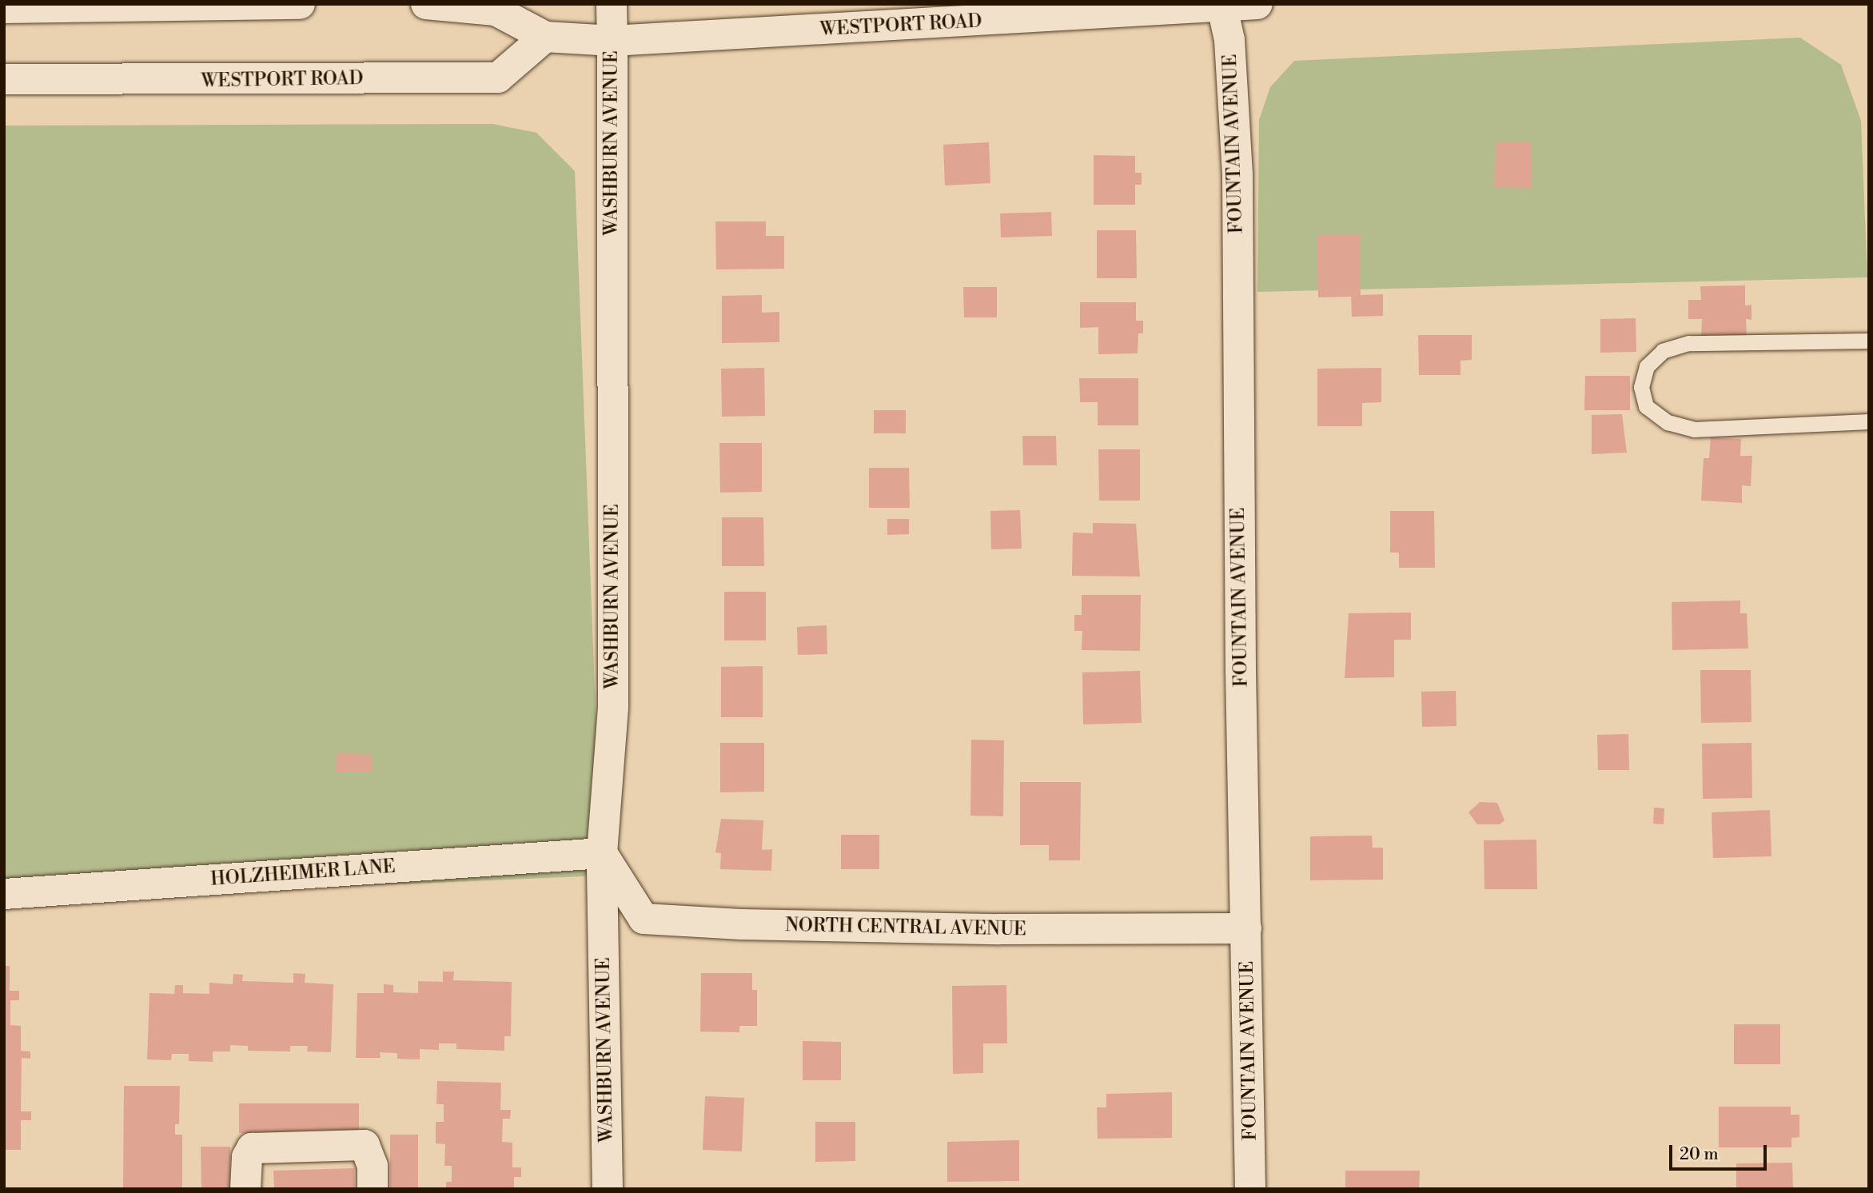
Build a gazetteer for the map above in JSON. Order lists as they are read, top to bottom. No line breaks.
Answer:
{"streets":{"street":["WESTPORT ROAD","WASHBURN AVENUE","FOUNTAIN AVENUE","HOLZHEIMER LANE","NORTH CENTRAL AVENUE"]},"crossings":[["WESTPORT ROAD","WASHBURN AVENUE"],["WESTPORT ROAD","FOUNTAIN AVENUE"],["WASHBURN AVENUE","HOLZHEIMER LANE"],["WASHBURN AVENUE","NORTH CENTRAL AVENUE"],["FOUNTAIN AVENUE","NORTH CENTRAL AVENUE"],["HOLZHEIMER LANE","NORTH CENTRAL AVENUE"]],"scale_bar":"20 m"}
